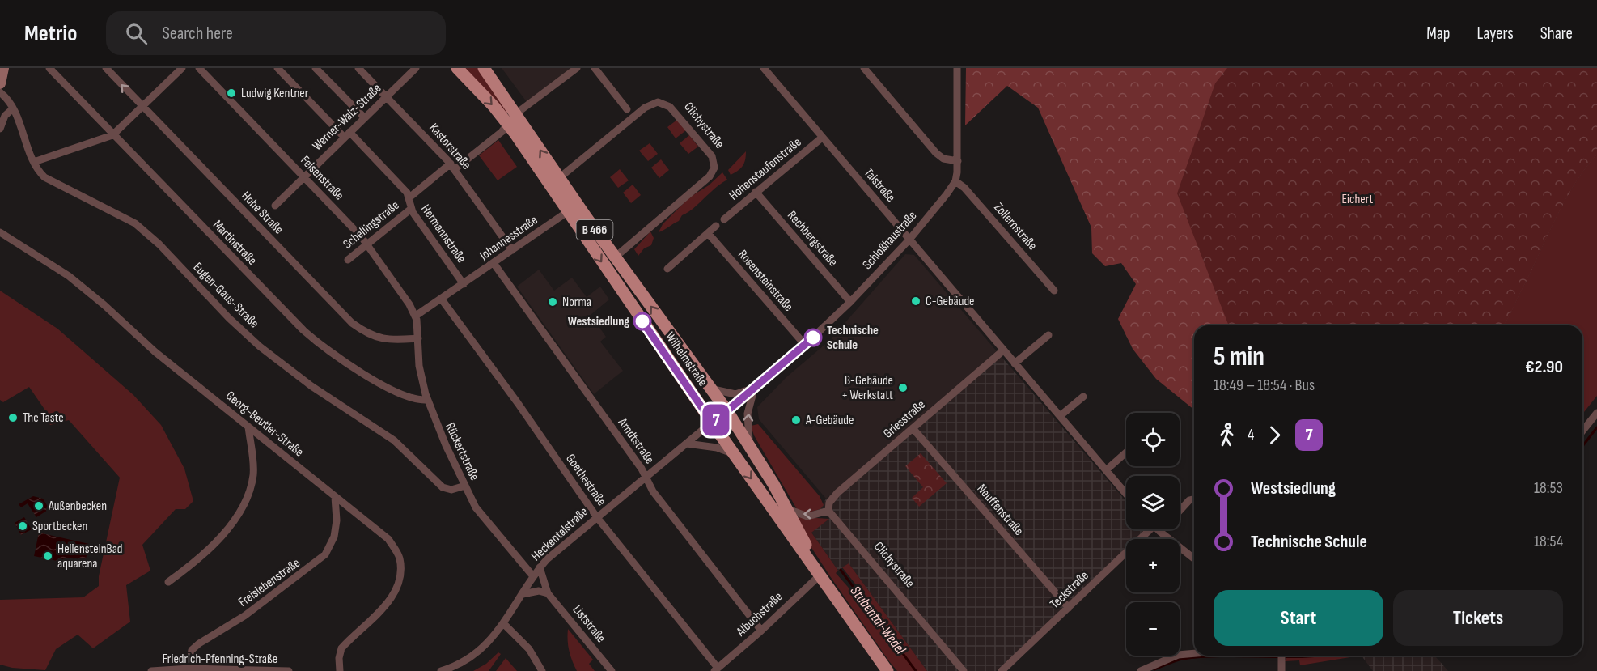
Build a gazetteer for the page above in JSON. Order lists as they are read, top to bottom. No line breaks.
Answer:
{"streets":{"main road":["B 466","Wilhelmstraße"],"street":["Werner-Walz-Straße","Clichystraße","Kastorstraße","Hohenstaufenstraße","Felsenstraße","Talstraße","Hohe Straße","Schellingstraße","Zollernstraße","Hermannstraße","Johannesstraße","Rechbergstraße","Schloßhaustraße","Martinstraße","Rosensteinstraße","Eugen-Gaus-Straße","Griesstraße","Georg-Beutler-Straße","Arndtstraße","Rückertstraße","Goethestraße","Neuffenstraße","Heckentalstraße","Freislebenstraße","Teckstraße","Albuchstraße","Liststraße","Friedrich-Pfenning-Straße"]},"crossings":[["Werner-Walz-Straße","Kastorstraße"],["Werner-Walz-Straße","Felsenstraße"],["Werner-Walz-Straße","Hermannstraße"],["Clichystraße","B 466"],["Clichystraße","Griesstraße"],["Kastorstraße","Schellingstraße"],["Kastorstraße","Johannesstraße"],["Hohenstaufenstraße","Talstraße"],["Hohenstaufenstraße","Rechbergstraße"],["Felsenstraße","Schellingstraße"],["Felsenstraße","Johannesstraße"],["Felsenstraße","Rückertstraße"],["Talstraße","Schloßhaustraße"],["Talstraße","Griesstraße"],["Hohe Straße","Rückertstraße"],["Schellingstraße","B 466"],["Schellingstraße","Hermannstraße"],["Schellingstraße","Wilhelmstraße"],["Zollernstraße","Schloßhaustraße"],["B 466","Schloßhaustraße"],["B 466","Wilhelmstraße"],["B 466","Albuchstraße"],["Hermannstraße","Johannesstraße"],["Johannesstraße","Wilhelmstraße"],["Johannesstraße","Arndtstraße"],["Johannesstraße","Rückertstraße"],["Johannesstraße","Goethestraße"],["Rechbergstraße","Schloßhaustraße"],["Schloßhaustraße","Rosensteinstraße"],["Schloßhaustraße","Wilhelmstraße"],["Schloßhaustraße","Heckentalstraße"],["Martinstraße","Rückertstraße"],["Eugen-Gaus-Straße","Rückertstraße"],["Wilhelmstraße","Heckentalstraße"],["Wilhelmstraße","Albuchstraße"],["Griesstraße","Neuffenstraße"],["Georg-Beutler-Straße","Freislebenstraße"],["Arndtstraße","Heckentalstraße"],["Arndtstraße","Albuchstraße"],["Rückertstraße","Heckentalstraße"],["Goethestraße","Heckentalstraße"],["Goethestraße","Albuchstraße"],["Neuffenstraße","Teckstraße"],["Heckentalstraße","Liststraße"],["Freislebenstraße","Friedrich-Pfenning-Straße"]],"water":["Stubental-Wedel"],"parks":["Eichert"],"places":["Ludwig Kentner","C-Gebäude","Norma","Westsiedlung","Technische Schule","B-Gebäude + Werkstatt","The Taste","A-Gebäude","Außenbecken","Sportbecken","HellensteinBad aquarena"],"lines":["bus line 7"],"page":{"header":"Metrio","search":"Search here","nav":["Map","Layers","Share"],"on_map":"7","heading":["5 min","18:49 – 18:54 · Bus","€2.90"],"legs":["4","7"],"map_buttons":["+","−"],"list":[{"name":"Westsiedlung","value":"18:53"},{"name":"Technische Schule","value":"18:54"}],"buttons":["Start","Tickets"]}}
